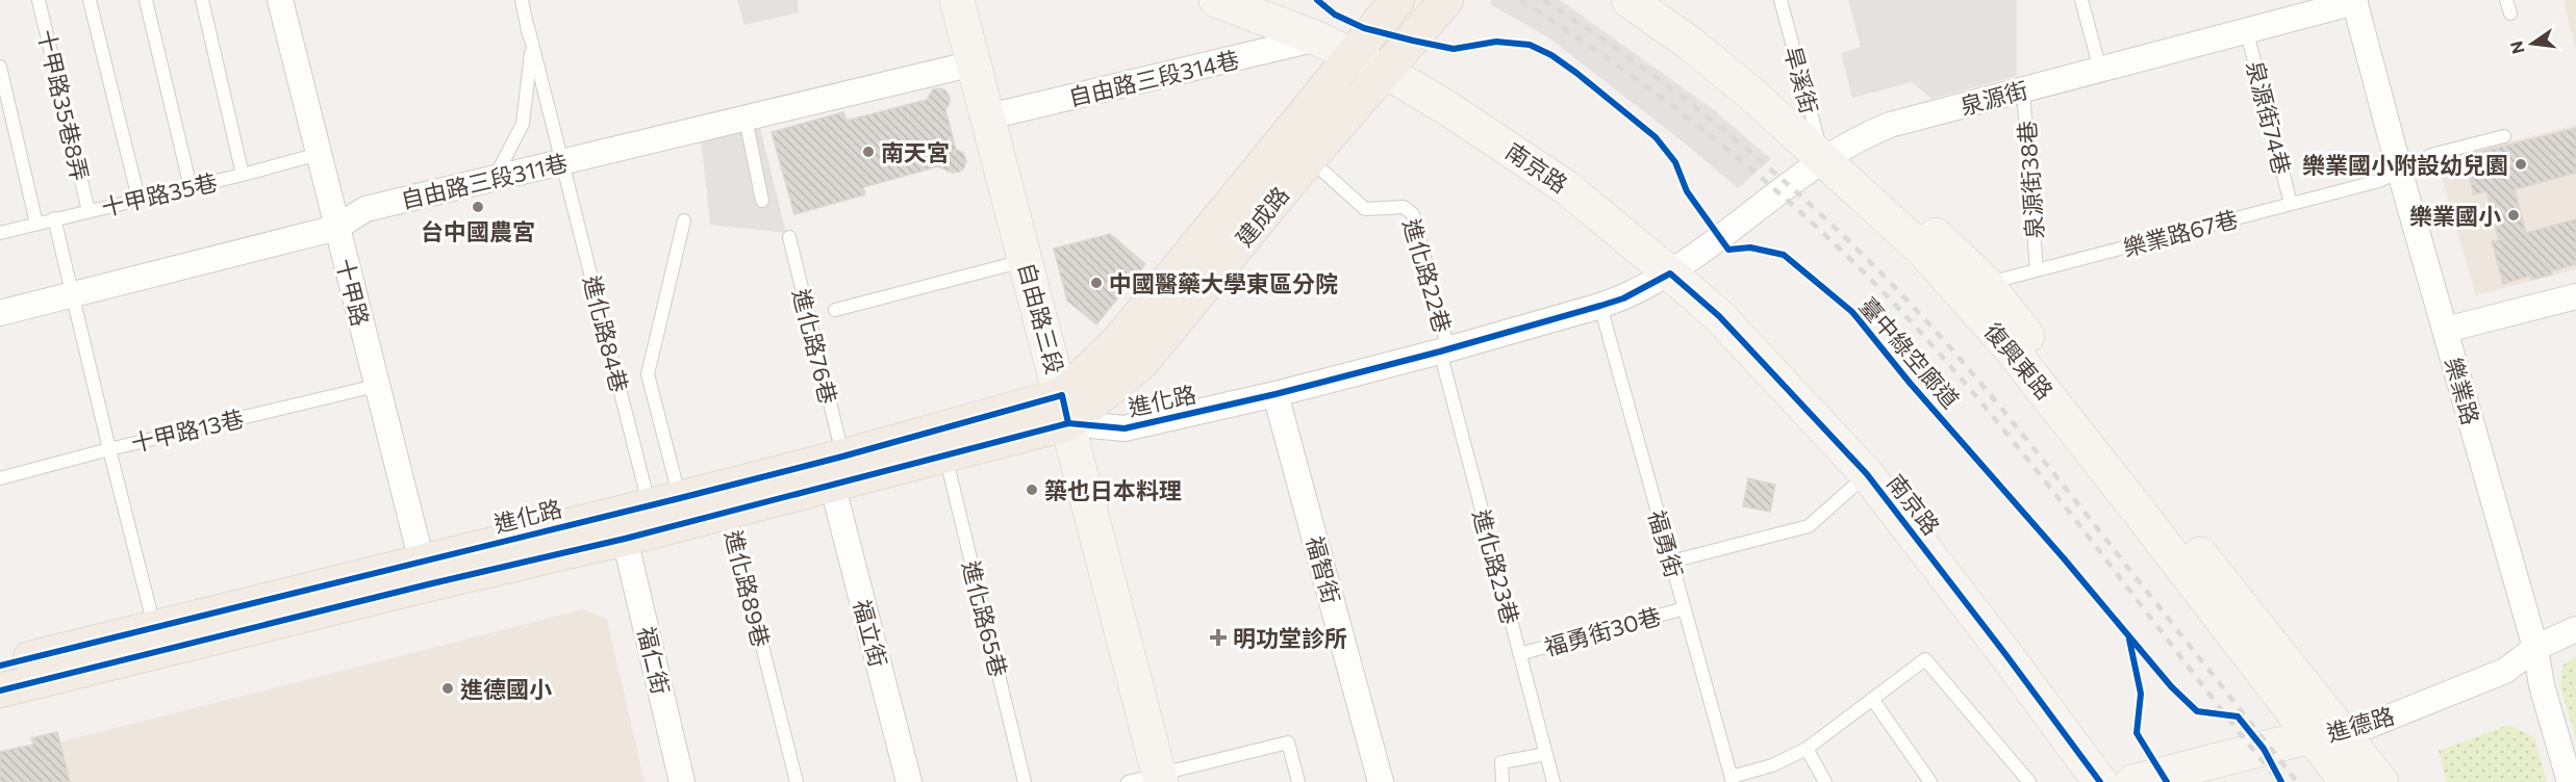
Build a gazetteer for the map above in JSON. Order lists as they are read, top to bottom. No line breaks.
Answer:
{"streets":{"main road":["建成路","進化路"],"street":["自由路三段314巷","泉源街","南京路","自由路三段311巷","十甲路","自由路三段","復興東路","樂業路","福智街","福立街","福仁街","進德路"],"lane":["旱溪街","十甲路35巷8弄","泉源街74巷","泉源街38巷","十甲路35巷","樂業路67巷","進化路22巷","進化路84巷","進化路76巷","十甲路13巷","福勇街","進化路23巷","進化路89巷","進化路65巷","福勇街30巷"],"cycle path":["臺中綠空廊道"]},"crossings":[["自由路三段314巷","南京路"],["自由路三段314巷","建成路"],["自由路三段314巷","自由路三段"],["旱溪街","復興東路"],["泉源街","泉源街74巷"],["泉源街","南京路"],["泉源街","泉源街38巷"],["泉源街","復興東路"],["泉源街","樂業路"],["泉源街","進化路"],["十甲路35巷8弄","十甲路35巷"],["泉源街74巷","樂業路67巷"],["南京路","建成路"],["南京路","進化路"],["泉源街38巷","樂業路67巷"],["自由路三段311巷","十甲路"],["自由路三段311巷","自由路三段"],["自由路三段311巷","進化路84巷"],["十甲路35巷","十甲路"],["建成路","進化路22巷"],["建成路","自由路三段"],["建成路","進化路"],["樂業路67巷","復興東路"],["樂業路67巷","樂業路"],["進化路22巷","進化路"],["進化路22巷","進化路23巷"],["十甲路","進化路"],["十甲路","十甲路13巷"],["自由路三段","進化路"],["進化路84巷","進化路"],["進化路76巷","進化路"],["進化路76巷","福立街"],["復興東路","進德路"],["樂業路","進德路"],["進化路","福勇街"],["進化路","進化路23巷"],["進化路","福智街"],["進化路","進化路89巷"],["進化路","進化路65巷"],["進化路","福立街"],["進化路","福仁街"],["福勇街","福勇街30巷"],["進化路23巷","福勇街30巷"]],"places":{"other":["南天宮","樂業國小附設幼兒園","台中國農宮","樂業國小","中國醫藥大學東區分院","築也日本料理","進德國小"],"health":["明功堂診所"]},"north":"left"}
